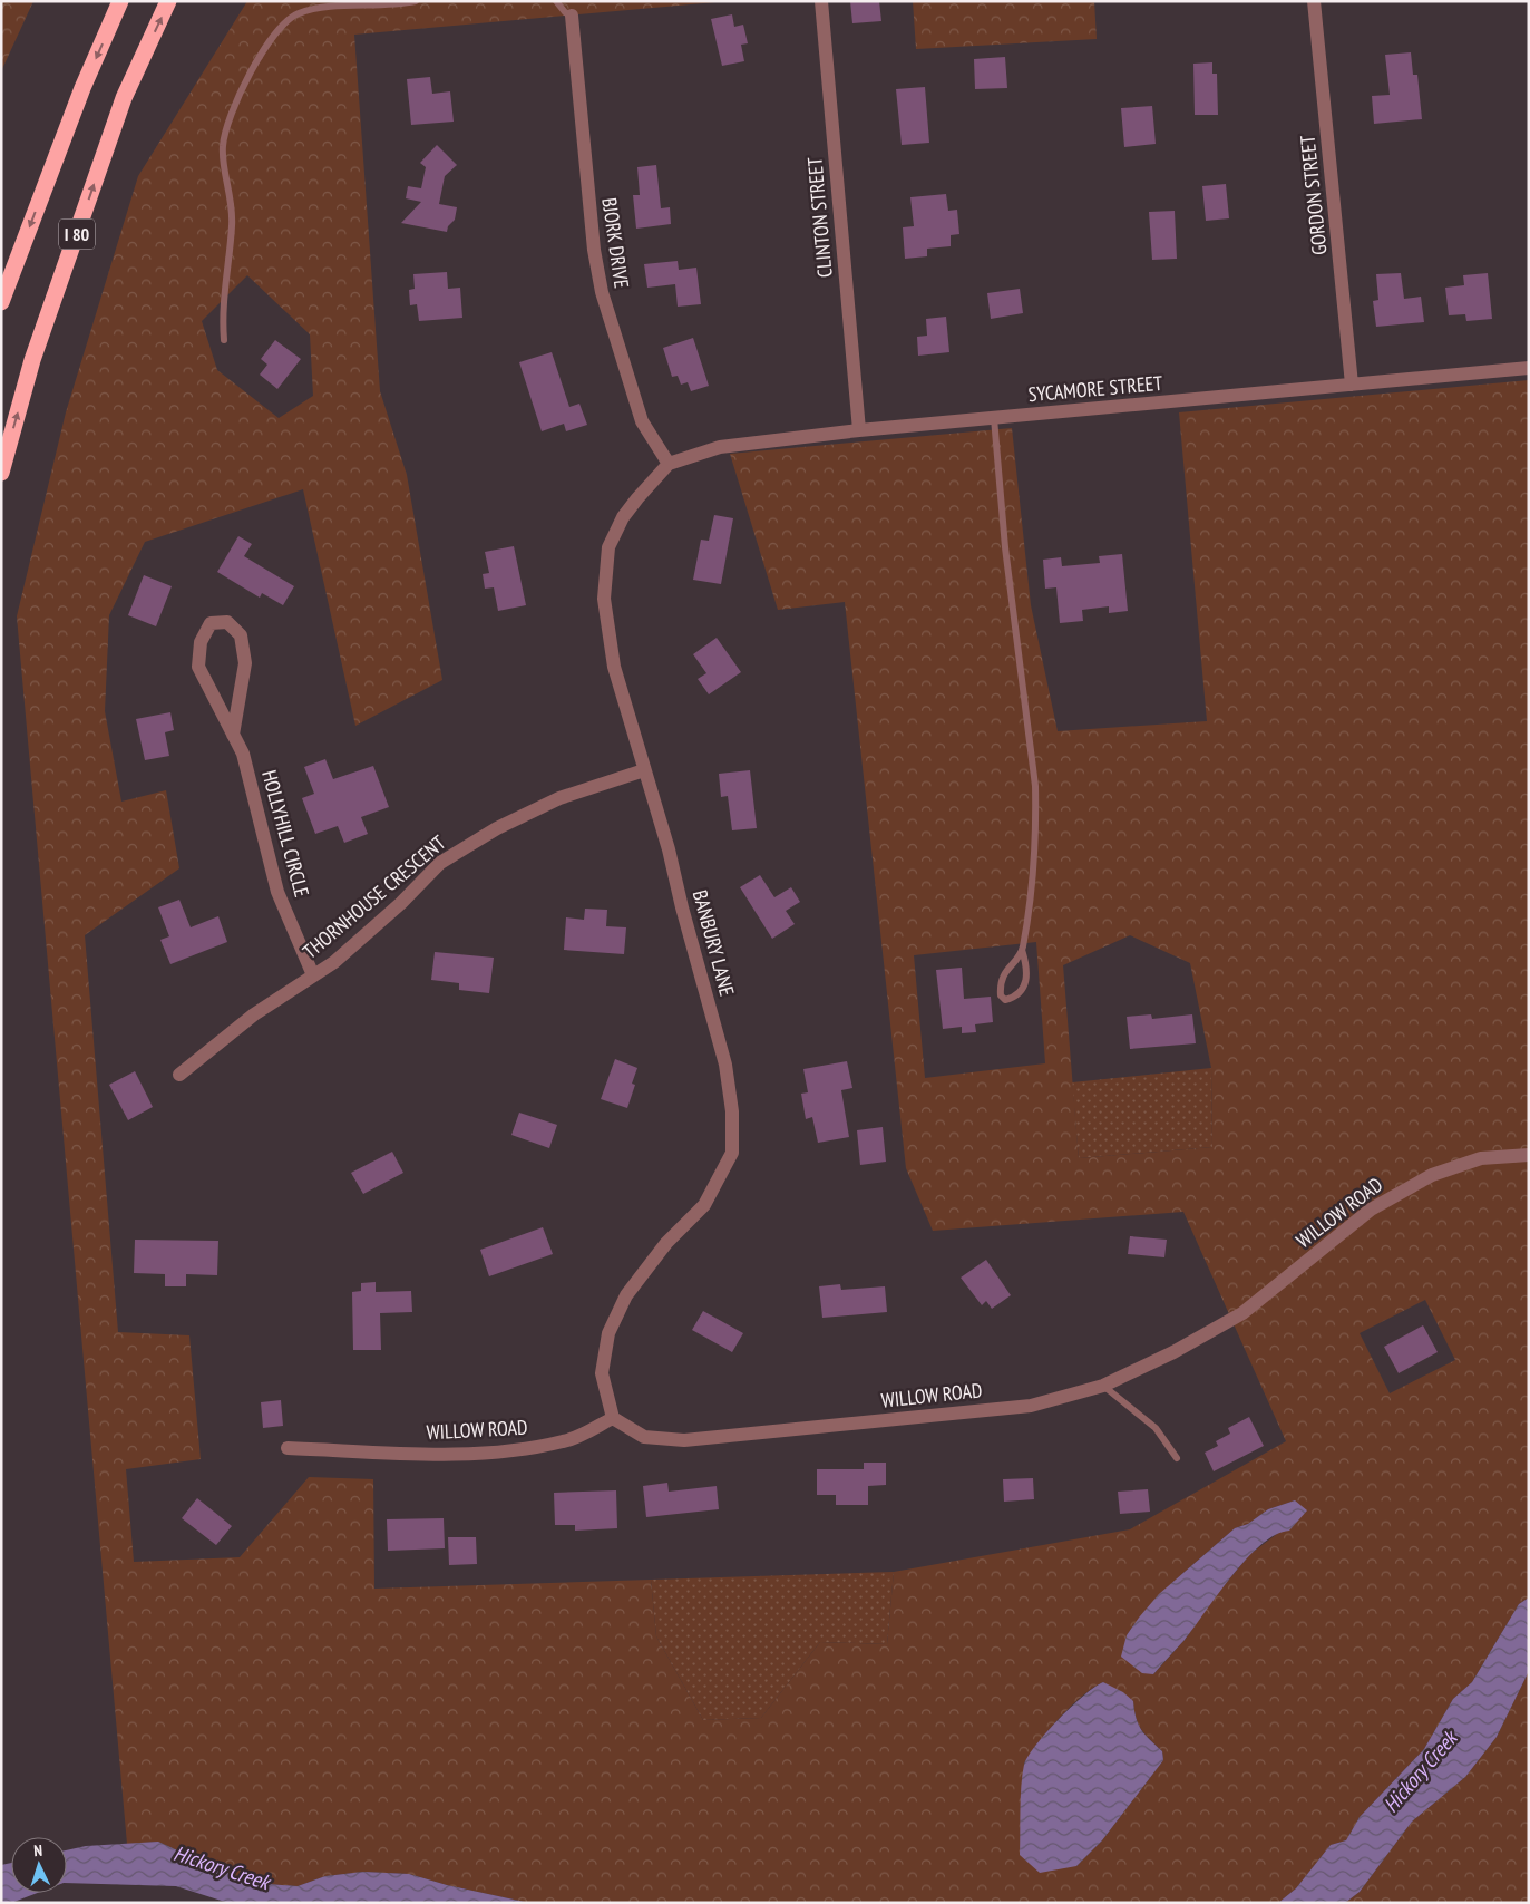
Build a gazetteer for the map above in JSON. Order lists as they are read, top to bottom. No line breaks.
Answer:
{"streets":{"highway":["I 80"],"street":["GORDON STREET","CLINTON STREET","BJORK DRIVE","SYCAMORE STREET","HOLLYHILL CIRCLE","THORNHOUSE CRESCENT","BANBURY LANE","WILLOW ROAD"]},"crossings":[["GORDON STREET","SYCAMORE STREET"],["CLINTON STREET","SYCAMORE STREET"],["BJORK DRIVE","SYCAMORE STREET"],["BJORK DRIVE","BANBURY LANE"],["SYCAMORE STREET","BANBURY LANE"],["HOLLYHILL CIRCLE","THORNHOUSE CRESCENT"],["THORNHOUSE CRESCENT","BANBURY LANE"],["BANBURY LANE","WILLOW ROAD"]],"water":["Hickory Creek"],"north":"top"}
